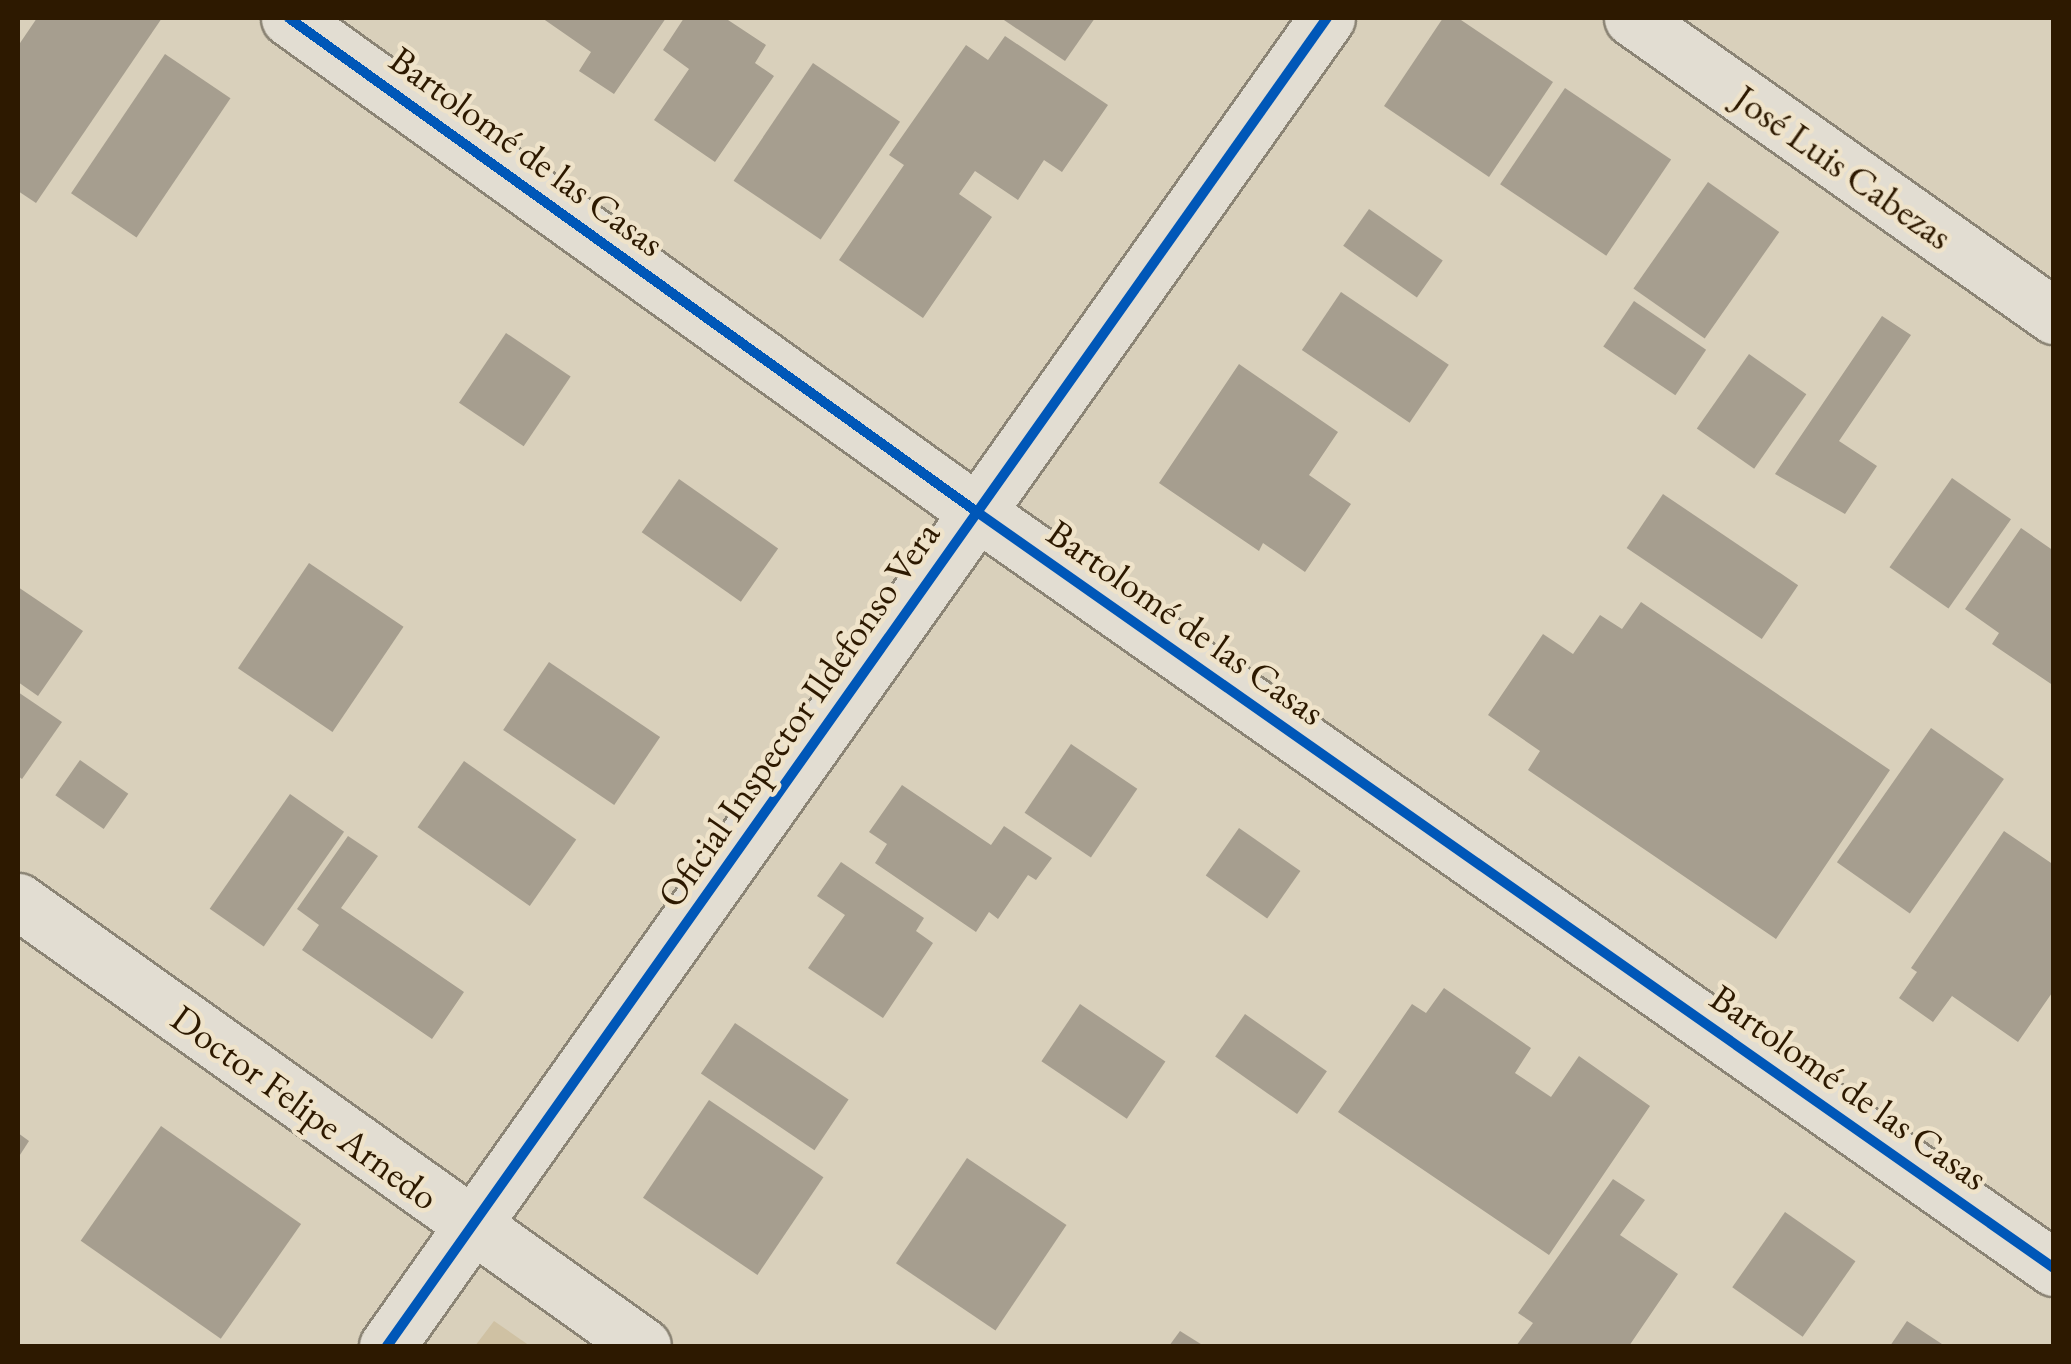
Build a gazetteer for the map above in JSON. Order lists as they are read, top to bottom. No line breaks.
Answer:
{"streets":{"street":["Bartolomé de las Casas","José Luis Cabezas","Oficial Inspector Ildefonso Vera","Doctor Felipe Arnedo"]},"crossings":[["Bartolomé de las Casas","Oficial Inspector Ildefonso Vera"],["Oficial Inspector Ildefonso Vera","Doctor Felipe Arnedo"]]}
